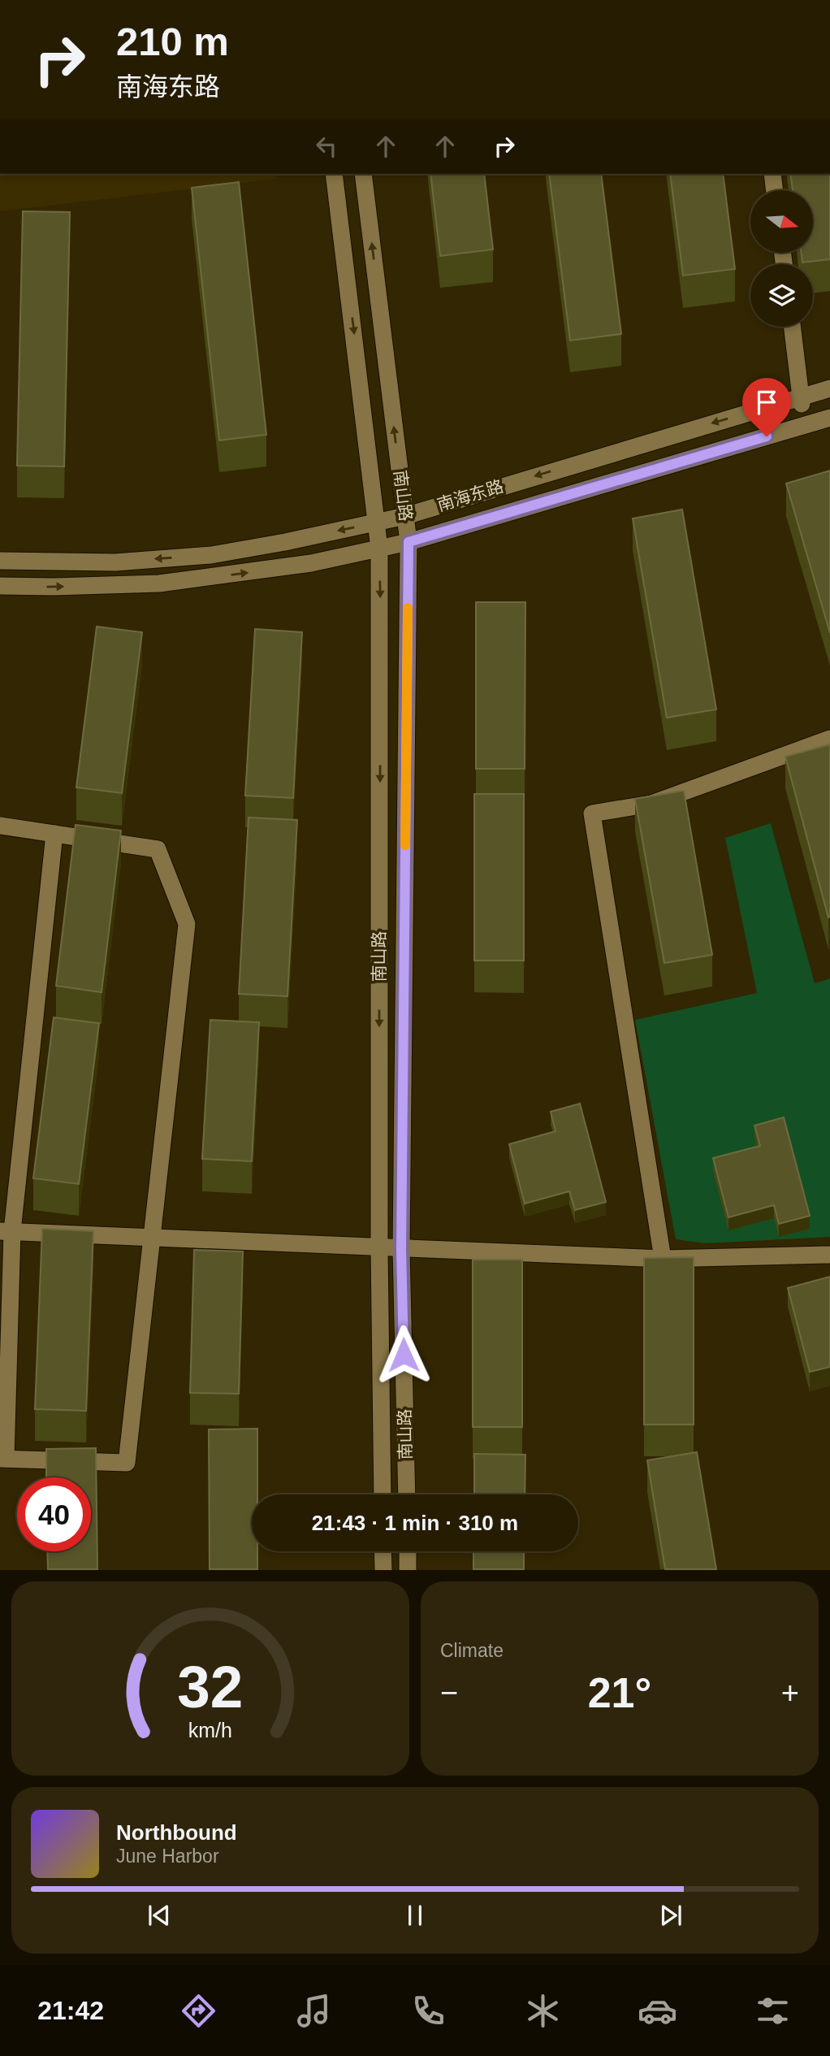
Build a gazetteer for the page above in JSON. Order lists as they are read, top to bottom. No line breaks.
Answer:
{"streets":{"street":["南山路","南海东路"]},"crossings":[["南山路","南海东路"]],"north":"right","page":{"turn":["210 m","南海东路"],"limit":"40","trip":"21:43 · 1 min · 310 m","tile":"Climate","heat":["−","21°","+"],"song":["Northbound","June Harbor"],"tabs":"21:42","gauge":["32","km/h"]}}
